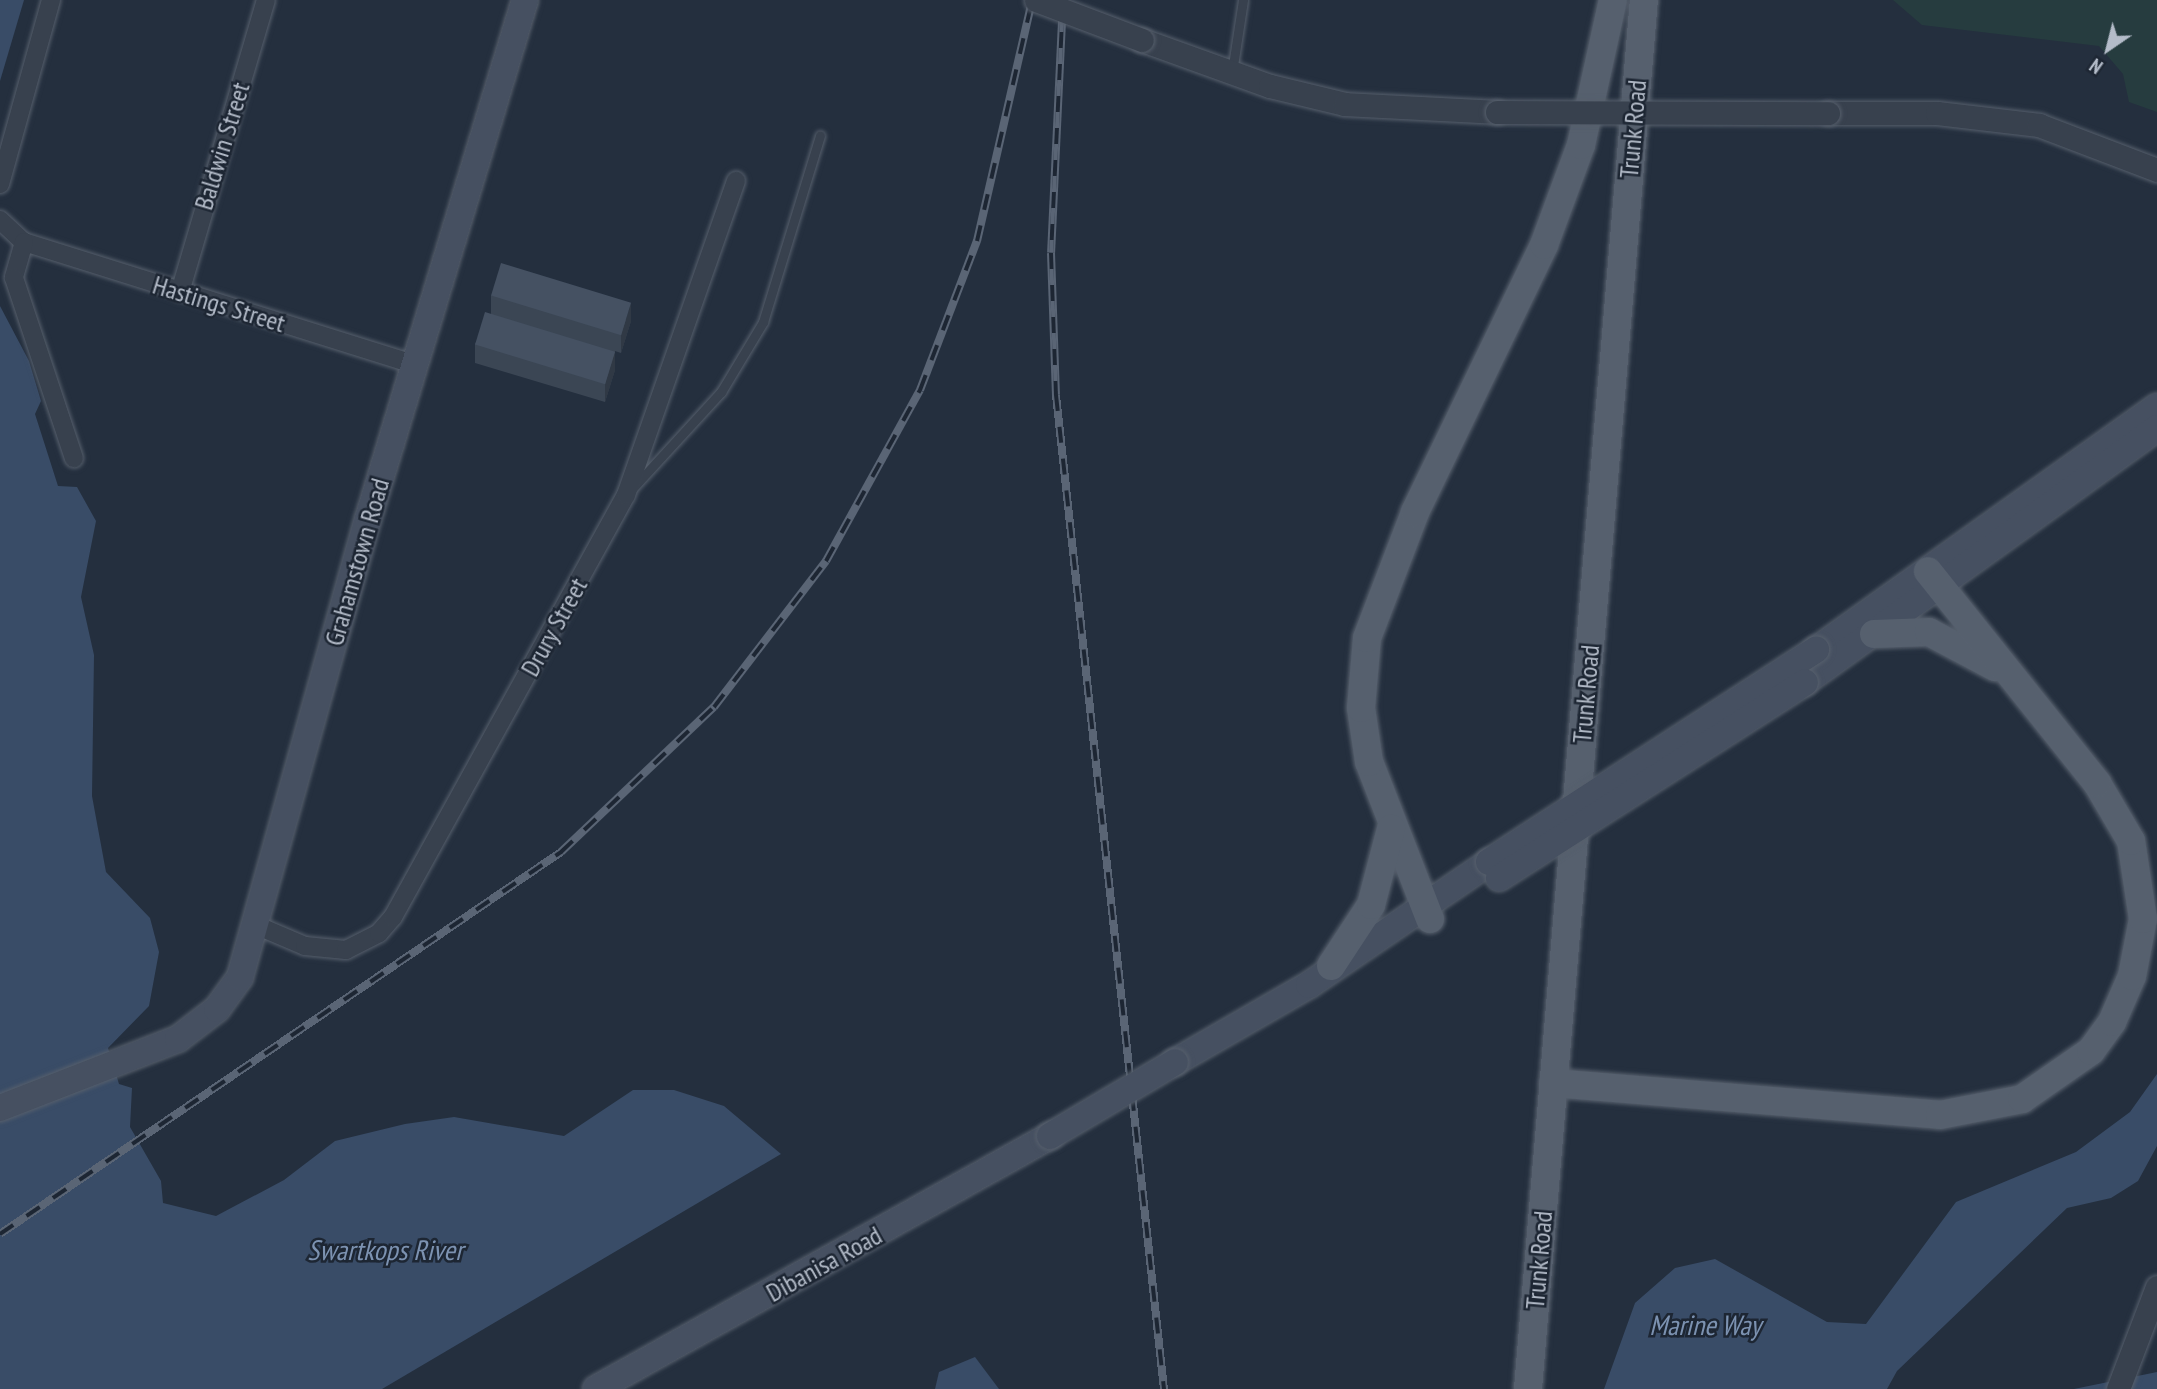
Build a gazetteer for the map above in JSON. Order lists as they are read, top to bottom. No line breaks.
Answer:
{"streets":{"main road":["Trunk Road","Grahamstown Road","Dibanisa Road"],"street":["Baldwin Street","Hastings Street","Drury Street"]},"crossings":[["Baldwin Street","Hastings Street"],["Hastings Street","Grahamstown Road"],["Grahamstown Road","Drury Street"]],"water":["Swartkops River","Marine Way"],"north":"bottom left"}
